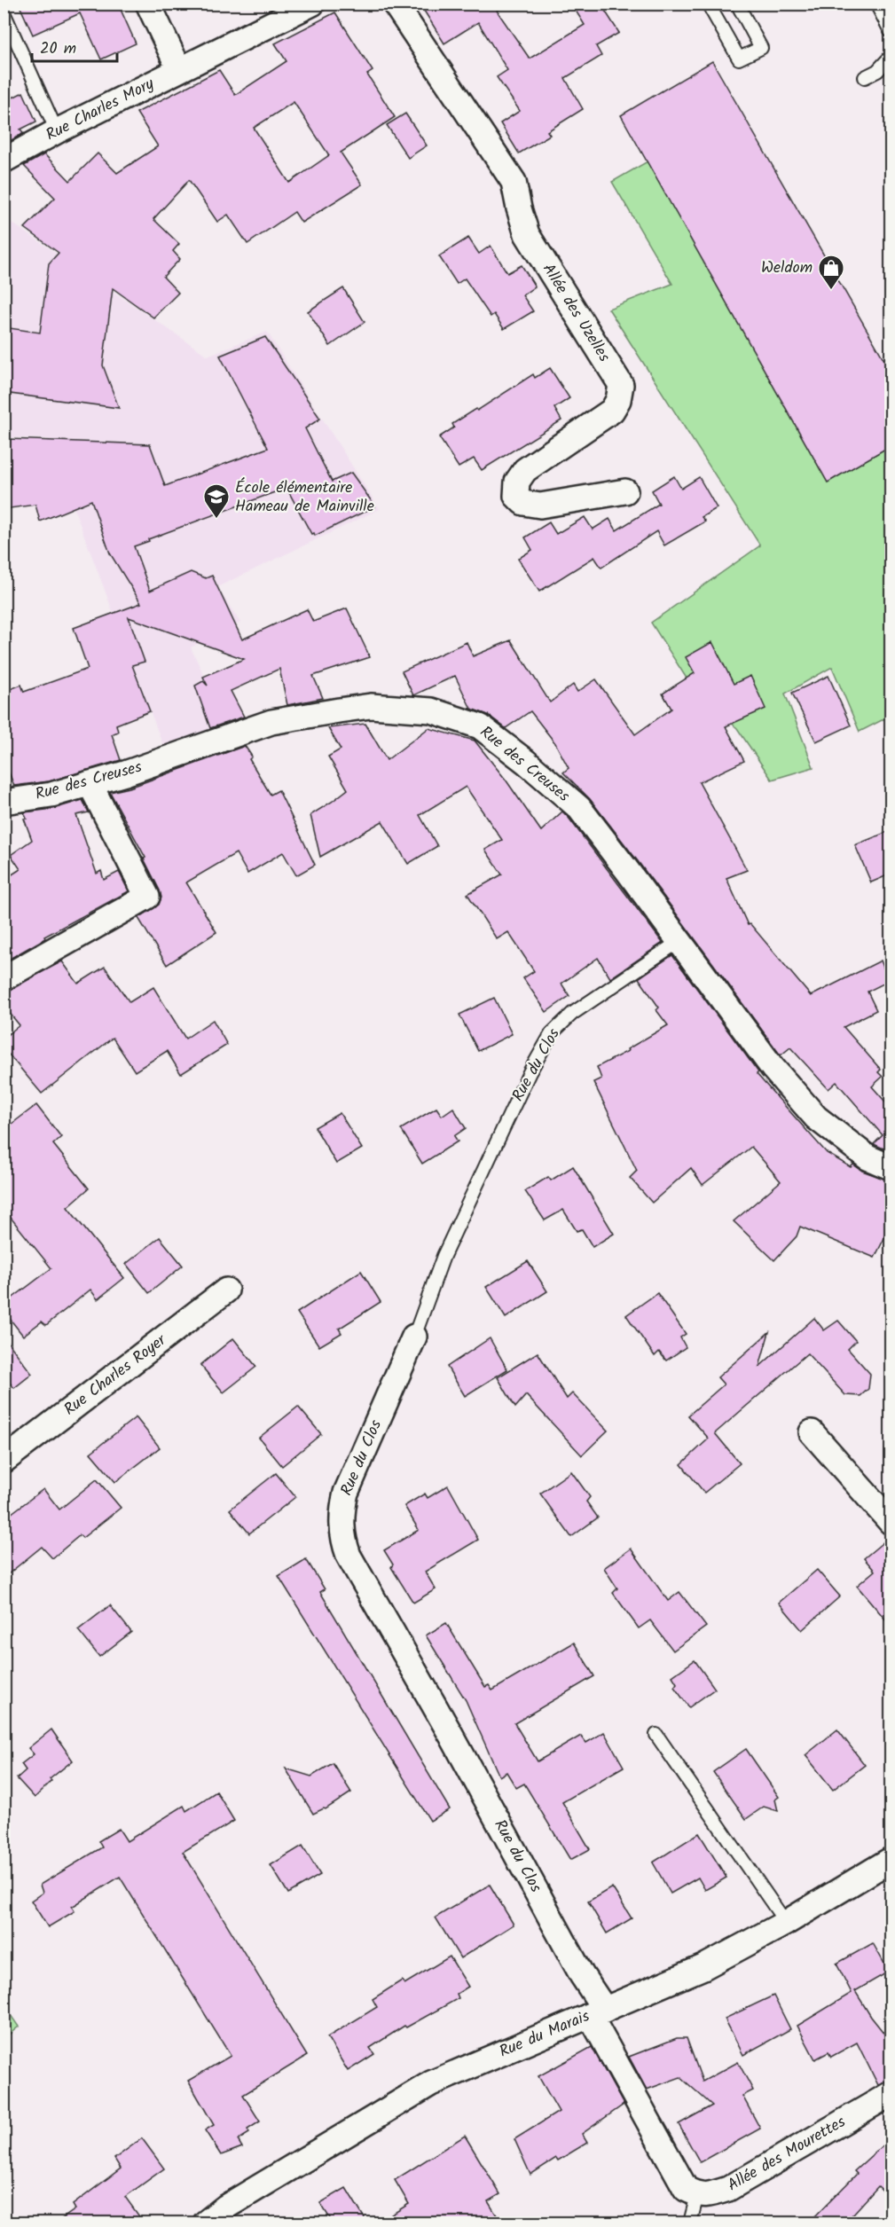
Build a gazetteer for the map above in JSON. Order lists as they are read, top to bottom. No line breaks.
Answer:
{"streets":{"street":["Rue Charles Mory","Allée des Uzelles","Rue des Creuses","Rue du Clos","Rue Charles Royer","Rue du Marais","Allée des Mourettes"]},"crossings":[["Rue des Creuses","Rue du Clos"],["Rue du Clos","Rue du Marais"]],"places":{"shop":["Weldom"],"school or university":["École élémentaire Hameau de Mainville"]},"scale_bar":"20 m"}
